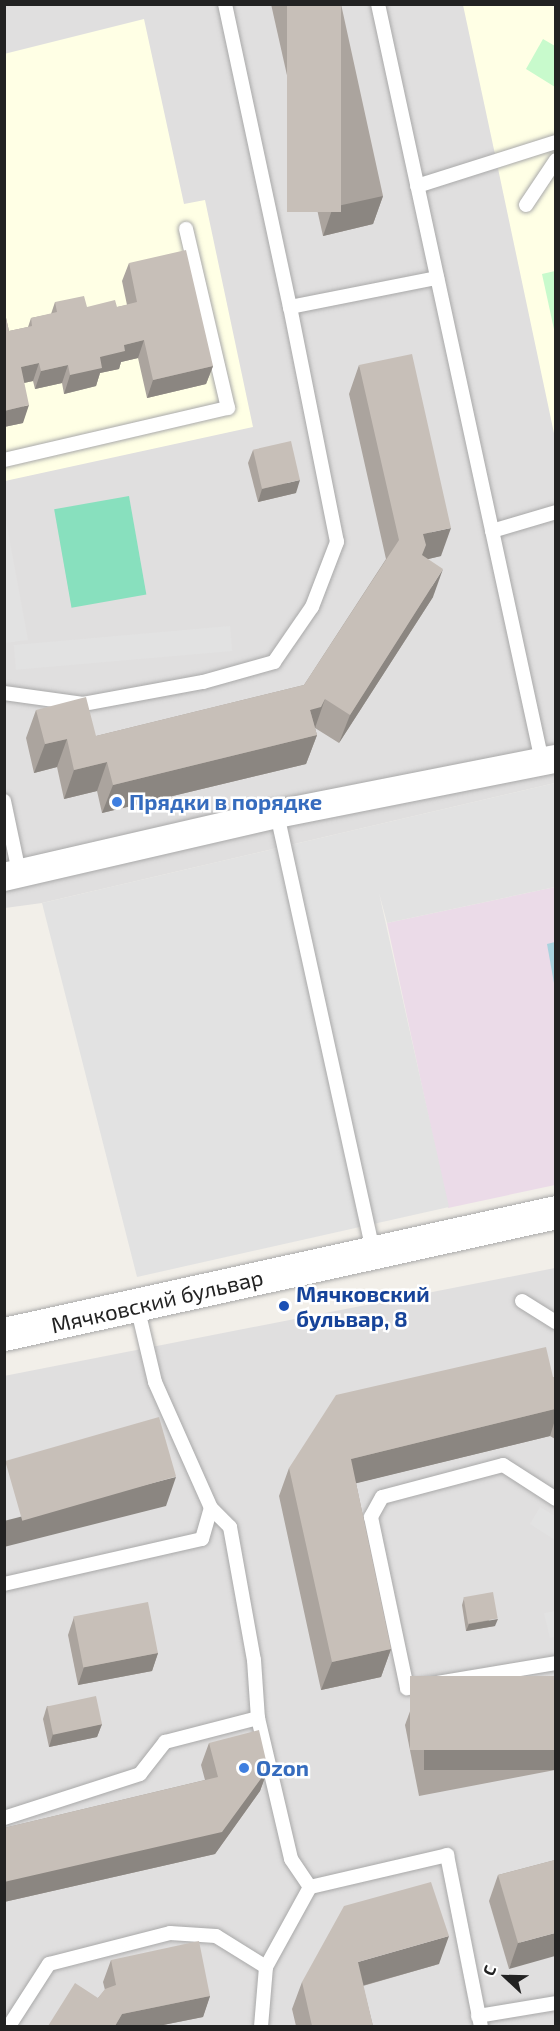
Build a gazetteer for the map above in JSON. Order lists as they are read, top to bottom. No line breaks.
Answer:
{"streets":{"street":["Мячковский бульвар"]},"places":["Прядки в порядке","Мячковский бульвар, 8","Ozon"],"north":"left"}
